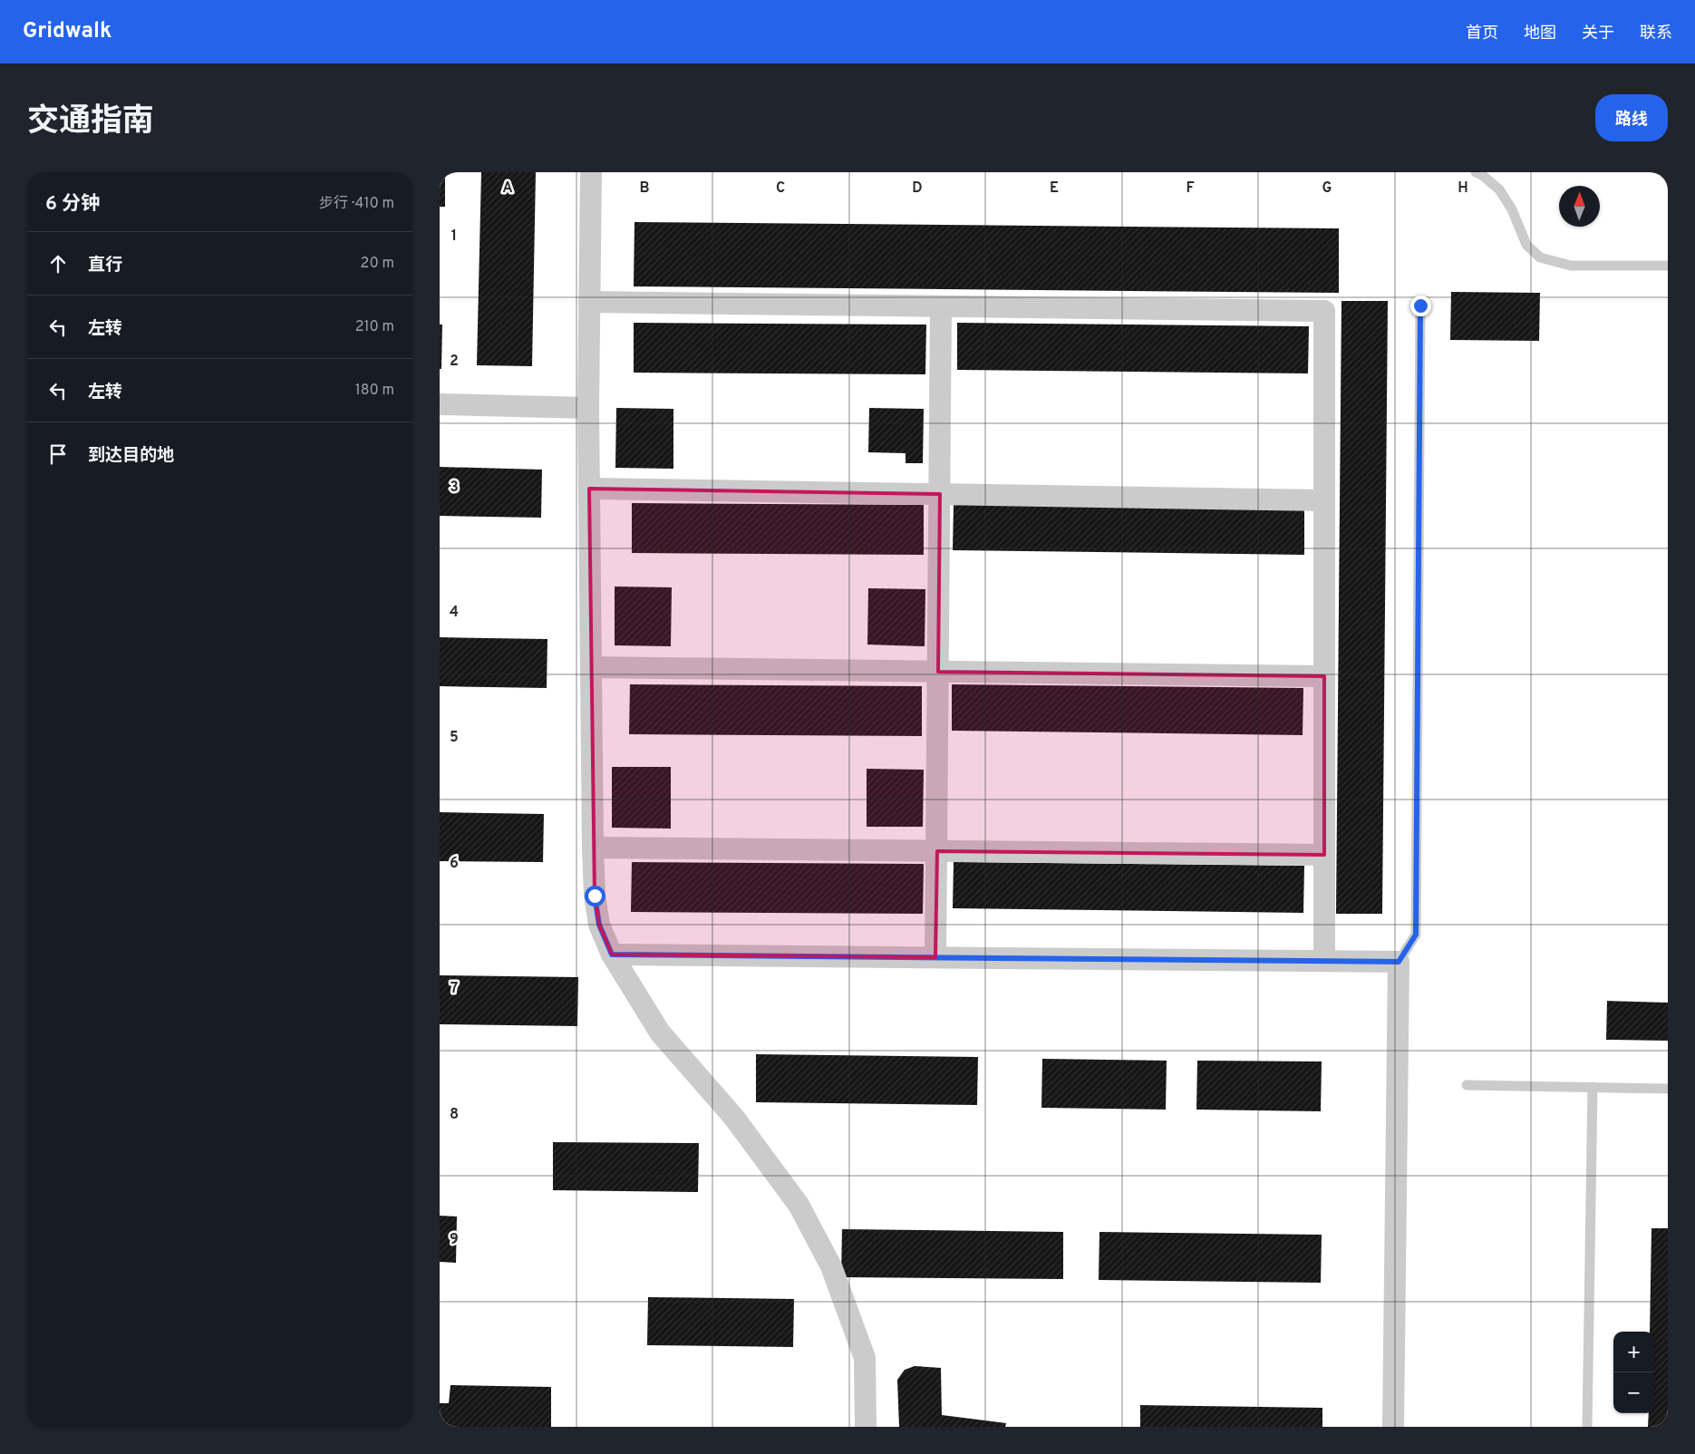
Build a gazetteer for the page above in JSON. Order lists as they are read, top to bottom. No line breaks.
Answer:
{"north":"top","page":{"header":"Gridwalk","nav":["首页","地图","关于","联系"],"title":"交通指南","buttons":"路线","heading":["6 分钟","步行 · 410 m"],"list":[["直行","20 m"],["左转","210 m"],["左转","180 m"],"到达目的地"],"map_buttons":["+","−"]},"grid":{"columns":["A","B","C","D","E","F","G","H"],"rows":["1","2","3","4","5","6","7","8","9"]}}
